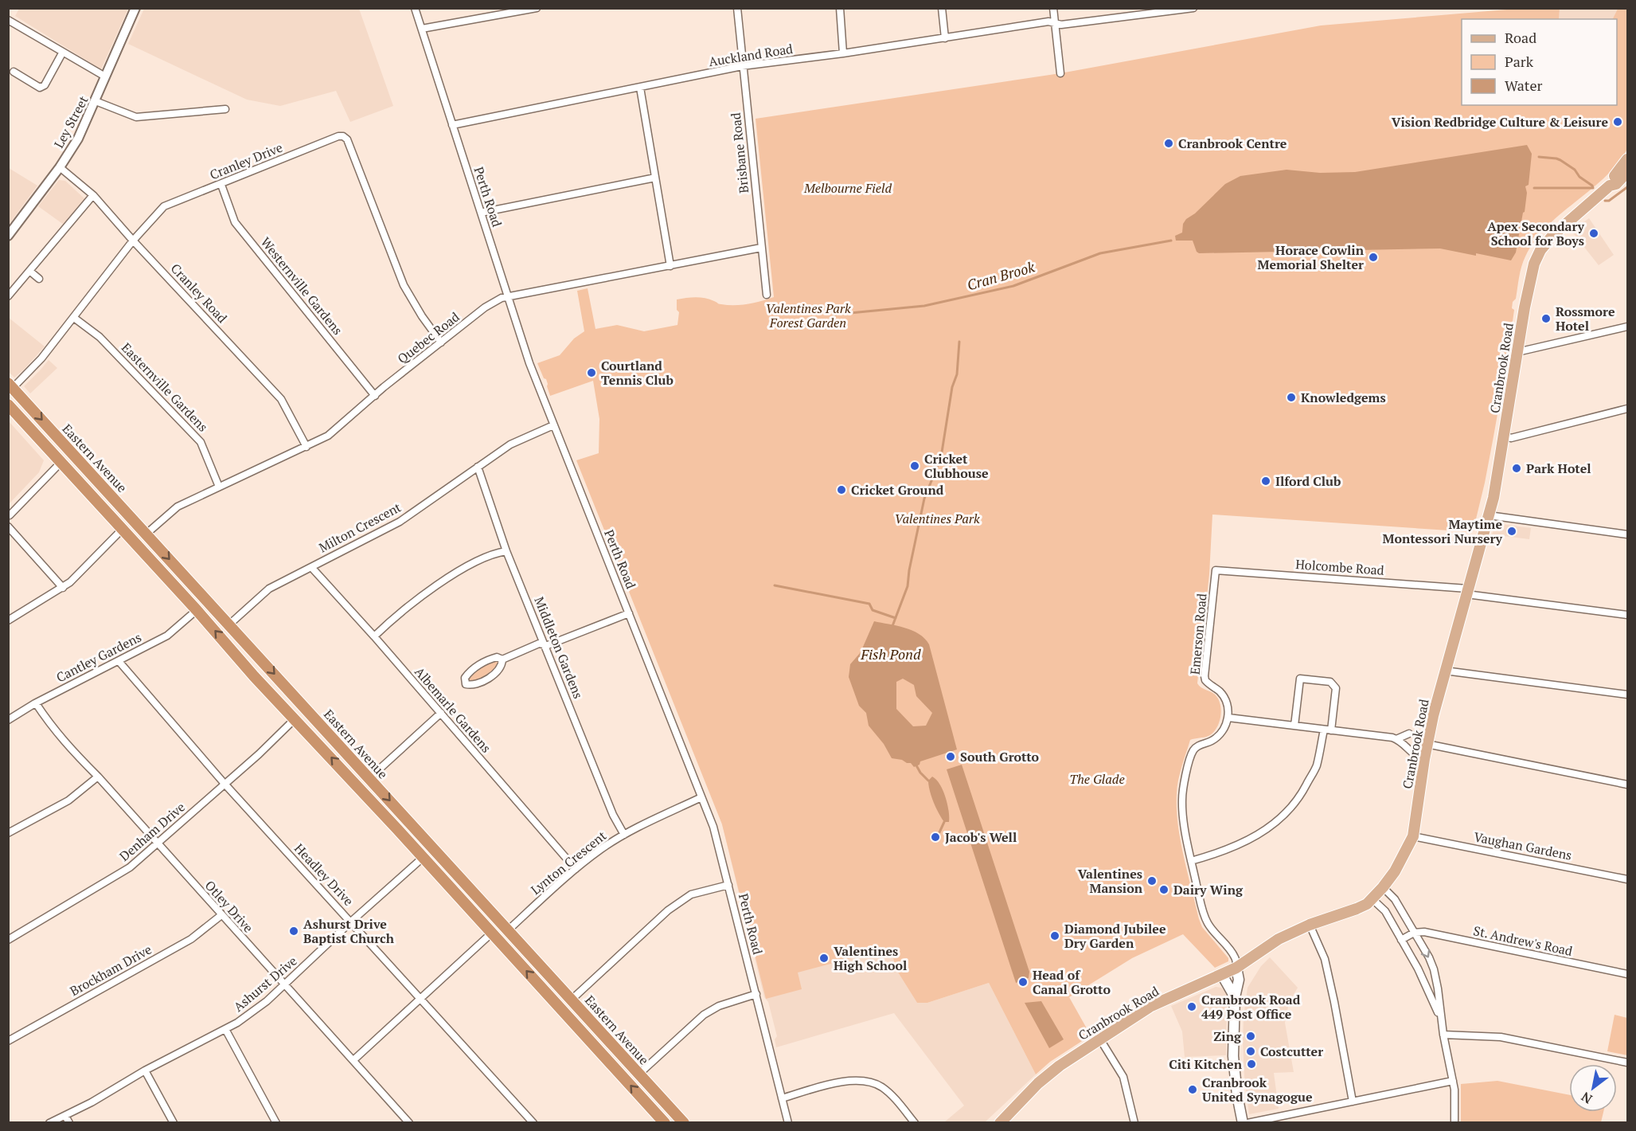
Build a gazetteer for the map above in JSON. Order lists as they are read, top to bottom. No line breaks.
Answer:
{"streets":{"highway":["Eastern Avenue"],"main road":["Cranbrook Road"],"street":["Auckland Road","Ley Street","Brisbane Road","Cranley Drive","Perth Road","Westernville Gardens","Cranley Road","Quebec Road","Easternville Gardens","Milton Crescent","Holcombe Road","Emerson Road","Middleton Gardens","Cantley Gardens","Albemarle Gardens","Denham Drive","Vaughan Gardens","Lynton Crescent","Headley Drive","Otley Drive","St. Andrew's Road","Brockham Drive","Ashurst Drive"]},"crossings":[["Auckland Road","Brisbane Road"],["Auckland Road","Perth Road"],["Ley Street","Cranley Road"],["Brisbane Road","Quebec Road"],["Cranley Drive","Westernville Gardens"],["Cranley Drive","Cranley Road"],["Cranley Drive","Quebec Road"],["Cranley Drive","Easternville Gardens"],["Cranley Drive","Eastern Avenue"],["Perth Road","Quebec Road"],["Perth Road","Milton Crescent"],["Perth Road","Lynton Crescent"],["Westernville Gardens","Quebec Road"],["Cranley Road","Quebec Road"],["Quebec Road","Easternville Gardens"],["Quebec Road","Eastern Avenue"],["Cranbrook Road","Holcombe Road"],["Cranbrook Road","Vaughan Gardens"],["Eastern Avenue","Milton Crescent"],["Eastern Avenue","Cantley Gardens"],["Eastern Avenue","Denham Drive"],["Eastern Avenue","Lynton Crescent"],["Eastern Avenue","Ashurst Drive"],["Milton Crescent","Middleton Gardens"],["Milton Crescent","Albemarle Gardens"],["Holcombe Road","Emerson Road"],["Middleton Gardens","Lynton Crescent"],["Cantley Gardens","Headley Drive"],["Cantley Gardens","Otley Drive"],["Albemarle Gardens","Lynton Crescent"],["Denham Drive","Headley Drive"],["Denham Drive","Otley Drive"],["Headley Drive","Ashurst Drive"],["Otley Drive","Brockham Drive"],["Otley Drive","Ashurst Drive"]],"water":["Cran Brook","Fish Pond"],"parks":["Melbourne Field","Valentines Park Forest Garden","Valentines Park","The Glade"],"places":["Vision Redbridge Culture & Leisure","Cranbrook Centre","Apex Secondary School for Boys","Horace Cowlin Memorial Shelter","Rossmore Hotel","Courtland Tennis Club","Knowledgems","Cricket Clubhouse","Park Hotel","Ilford Club","Cricket Ground","Maytime Montessori Nursery","South Grotto","Jacob's Well","Valentines Mansion","Dairy Wing","Ashurst Drive Baptist Church","Diamond Jubilee Dry Garden","Valentines High School","Head of Canal Grotto","Cranbrook Road 449 Post Office","Zing","Costcutter","Citi Kitchen","Cranbrook United Synagogue"],"legend":["Road","Park","Water"],"north":"bottom left"}
